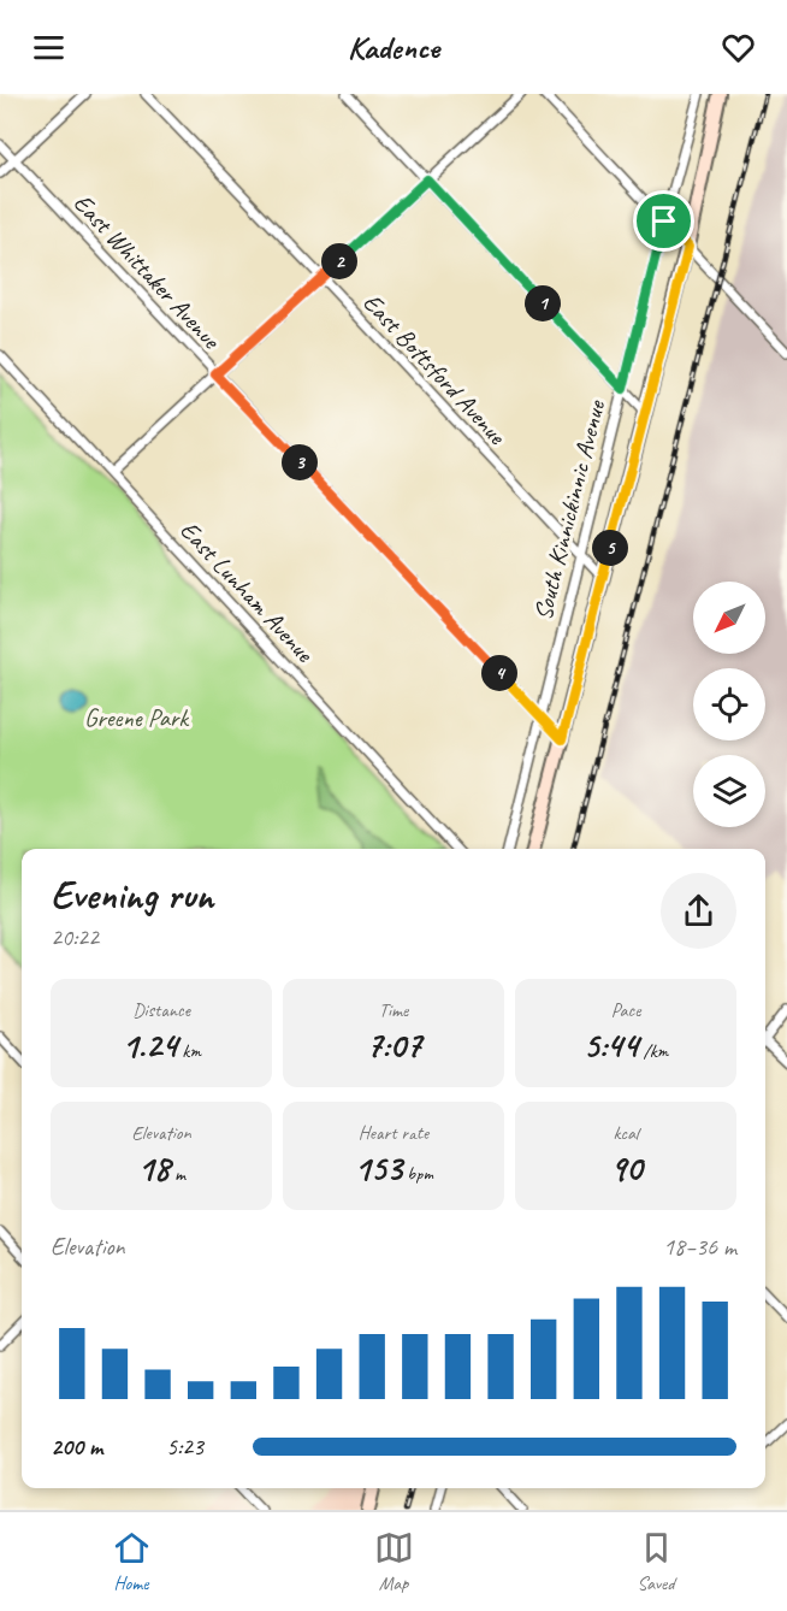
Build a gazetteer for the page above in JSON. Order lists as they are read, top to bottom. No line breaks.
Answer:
{"streets":{"street":["East Whittaker Avenue","East Bottsford Avenue","South Kinnickinnic Avenue","East Lunham Avenue"]},"crossings":[["East Whittaker Avenue","South Kinnickinnic Avenue"],["East Bottsford Avenue","South Kinnickinnic Avenue"]],"parks":["Greene Park"],"north":"bottom left","page":{"header":"Kadence","pins":["2","1","3","5","4"],"heading":["Evening run","20:22"],"stats":[["Distance","1.24 km"],["Time","7:07"],["Pace","5:44 /km"],["Elevation","18 m"],["Heart rate","153 bpm"],["kcal","90"]],"chart":["Elevation","18–36 m"],"list":[{"name":"200 m","note":"5:23"}],"tabs":["Home","Map","Saved"]}}
